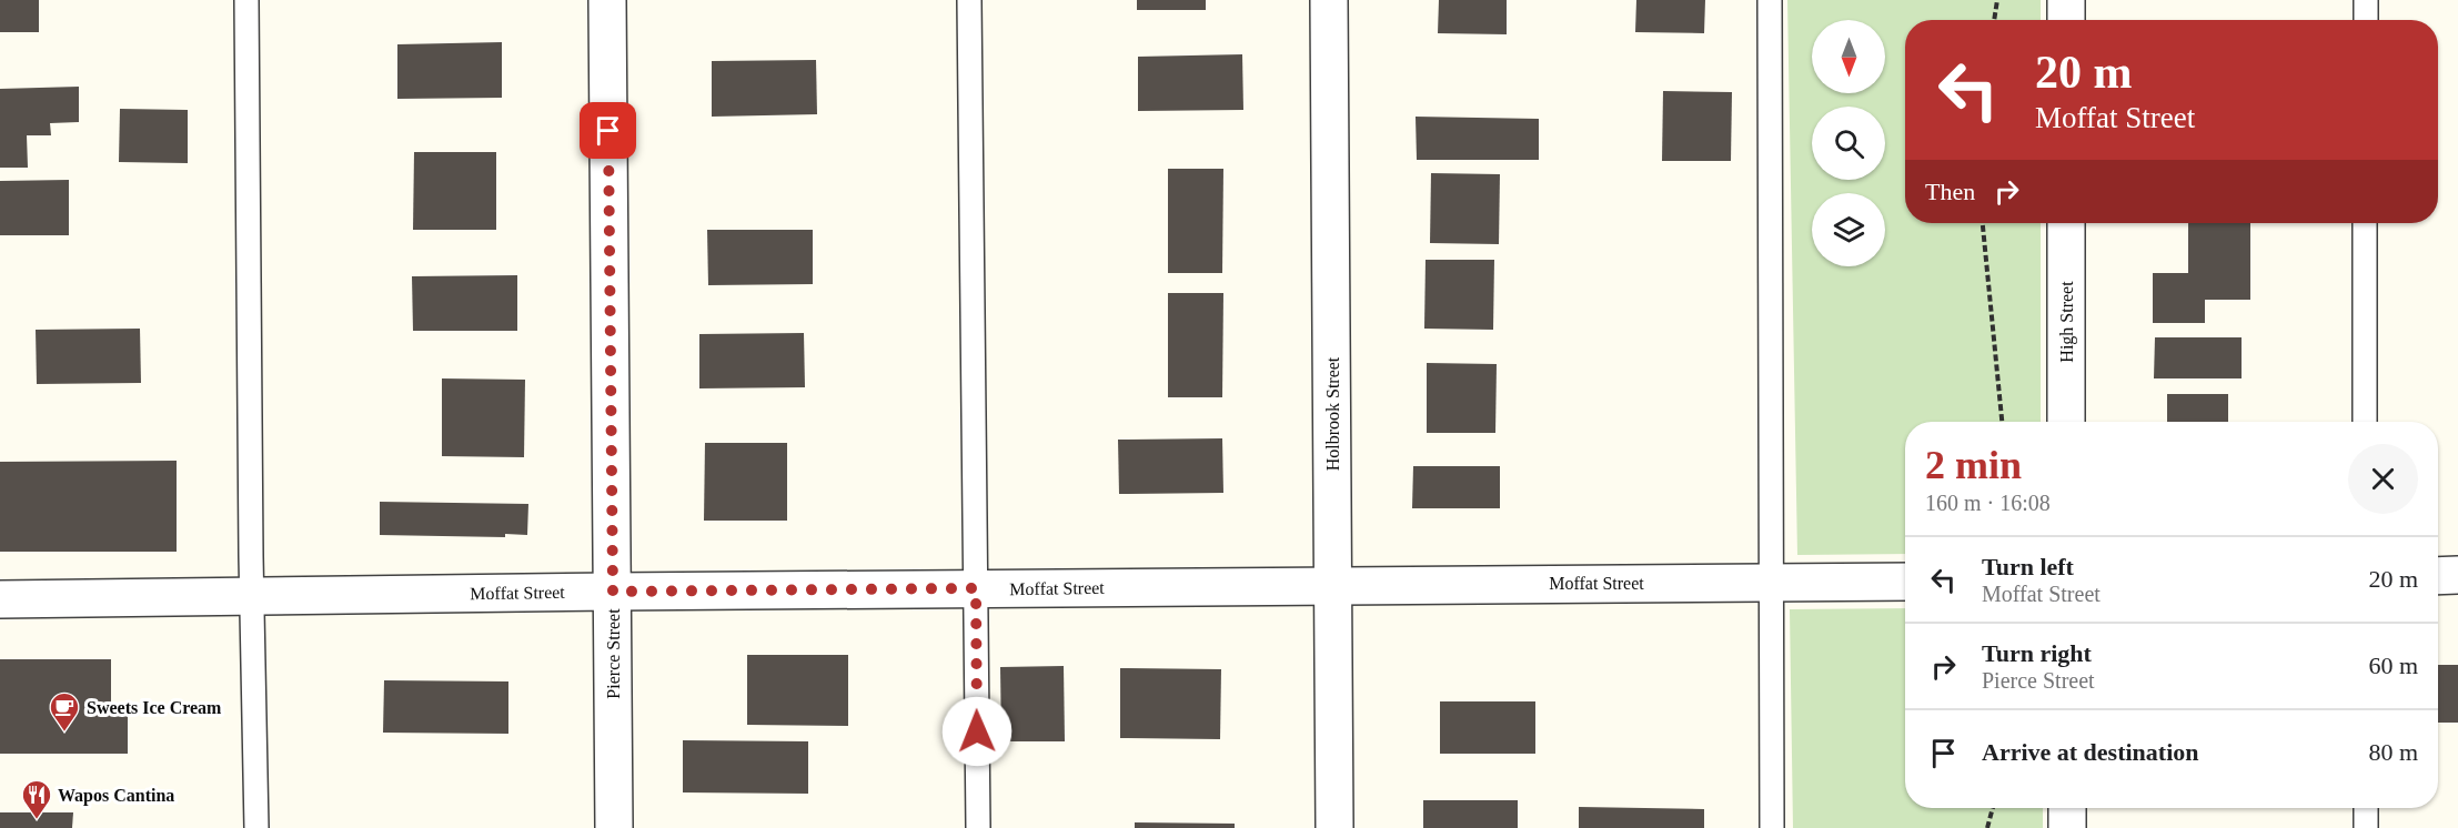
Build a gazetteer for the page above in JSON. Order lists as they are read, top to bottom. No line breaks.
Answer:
{"streets":{"street":["High Street","Holbrook Street","Moffat Street","Pierce Street"]},"crossings":[["Holbrook Street","Moffat Street"],["Moffat Street","Pierce Street"]],"places":{"cafe":["Sweets Ice Cream"],"restaurant":["Wapos Cantina"]},"north":"bottom","page":{"turn":["20 m","Moffat Street"],"then":"Then","heading":["2 min","160 m · 16:08"],"list":[{"name":"Turn left","note":"Moffat Street","value":"20 m"},{"name":"Turn right","note":"Pierce Street","value":"60 m"},{"name":"Arrive at destination","value":"80 m"}]}}
